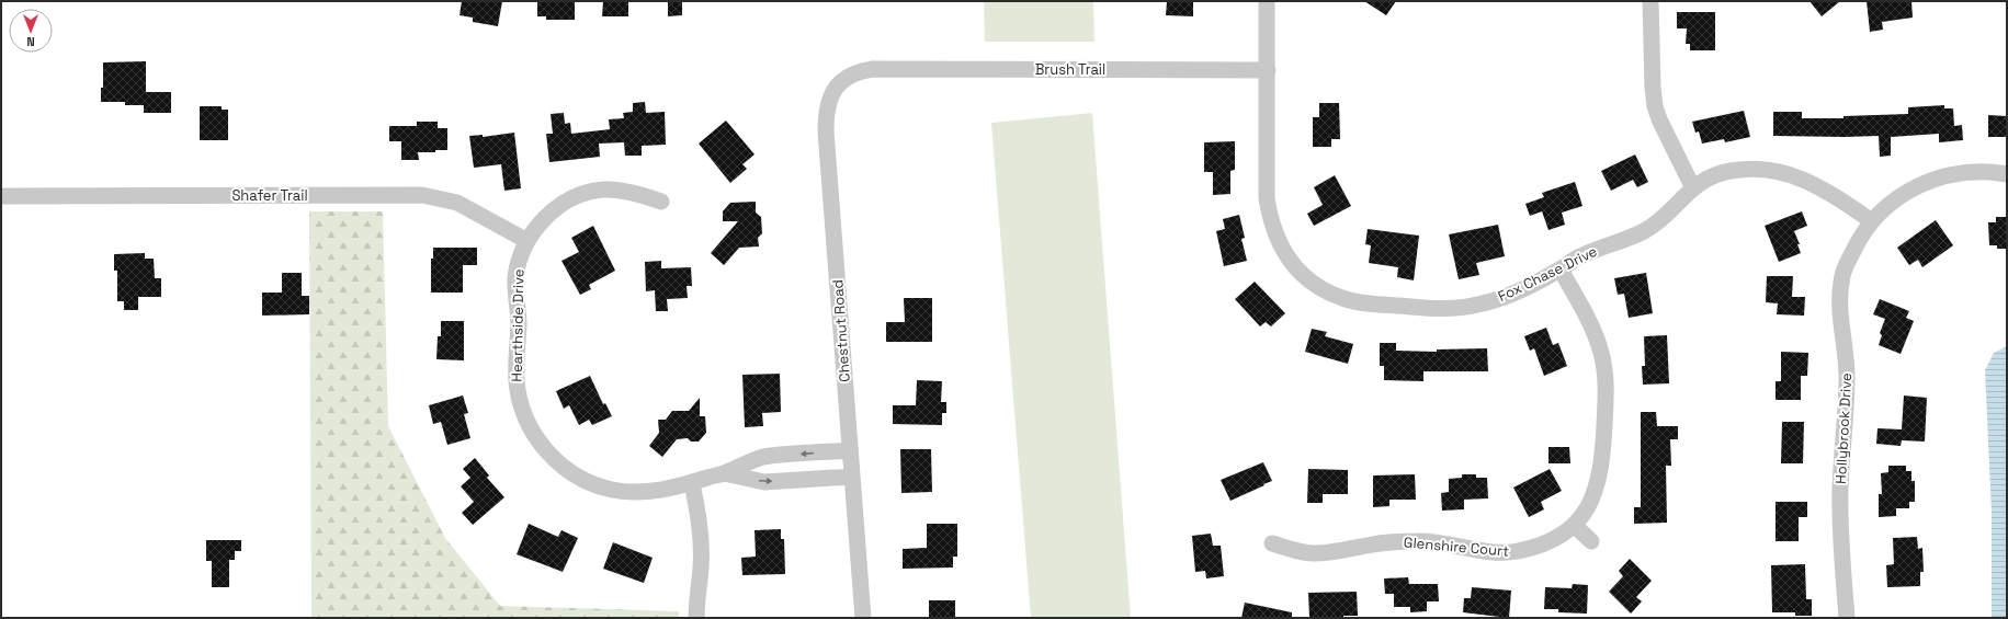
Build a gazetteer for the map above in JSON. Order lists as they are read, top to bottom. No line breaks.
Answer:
{"streets":{"street":["Brush Trail","Shafer Trail","Fox Chase Drive","Hearthside Drive","Chestnut Road","Hollybrook Drive","Glenshire Court"]},"crossings":[["Brush Trail","Fox Chase Drive"],["Brush Trail","Chestnut Road"],["Shafer Trail","Hearthside Drive"],["Fox Chase Drive","Hollybrook Drive"],["Fox Chase Drive","Glenshire Court"],["Hearthside Drive","Chestnut Road"]],"north":"bottom"}
